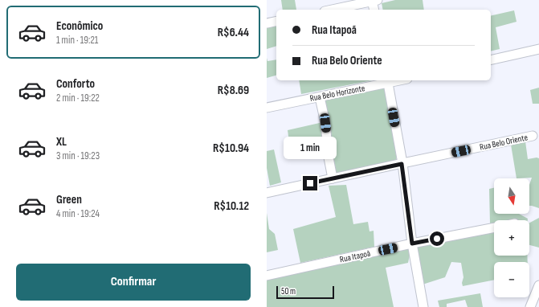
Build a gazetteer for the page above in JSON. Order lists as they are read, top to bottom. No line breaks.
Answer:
{"streets":{"street":["Rua Belo Horizonte","Rua Belo Oriente","Rua Itapoã"]},"scale_bar":"50 m","north":"bottom","page":{"list":[{"name":"Econômico","note":"1 min · 19:21","value":"R$6.44"},{"name":"Conforto","note":"2 min · 19:22","value":"R$8.69"},{"name":"XL","note":"3 min · 19:23","value":"R$10.94"},{"name":"Green","note":"4 min · 19:24","value":"R$10.12"}],"banner":["Rua Itapoã","Rua Belo Oriente"],"bubble":"1 min","map_buttons":["+","−"],"buttons":"Confirmar","scale":"50 m"}}
